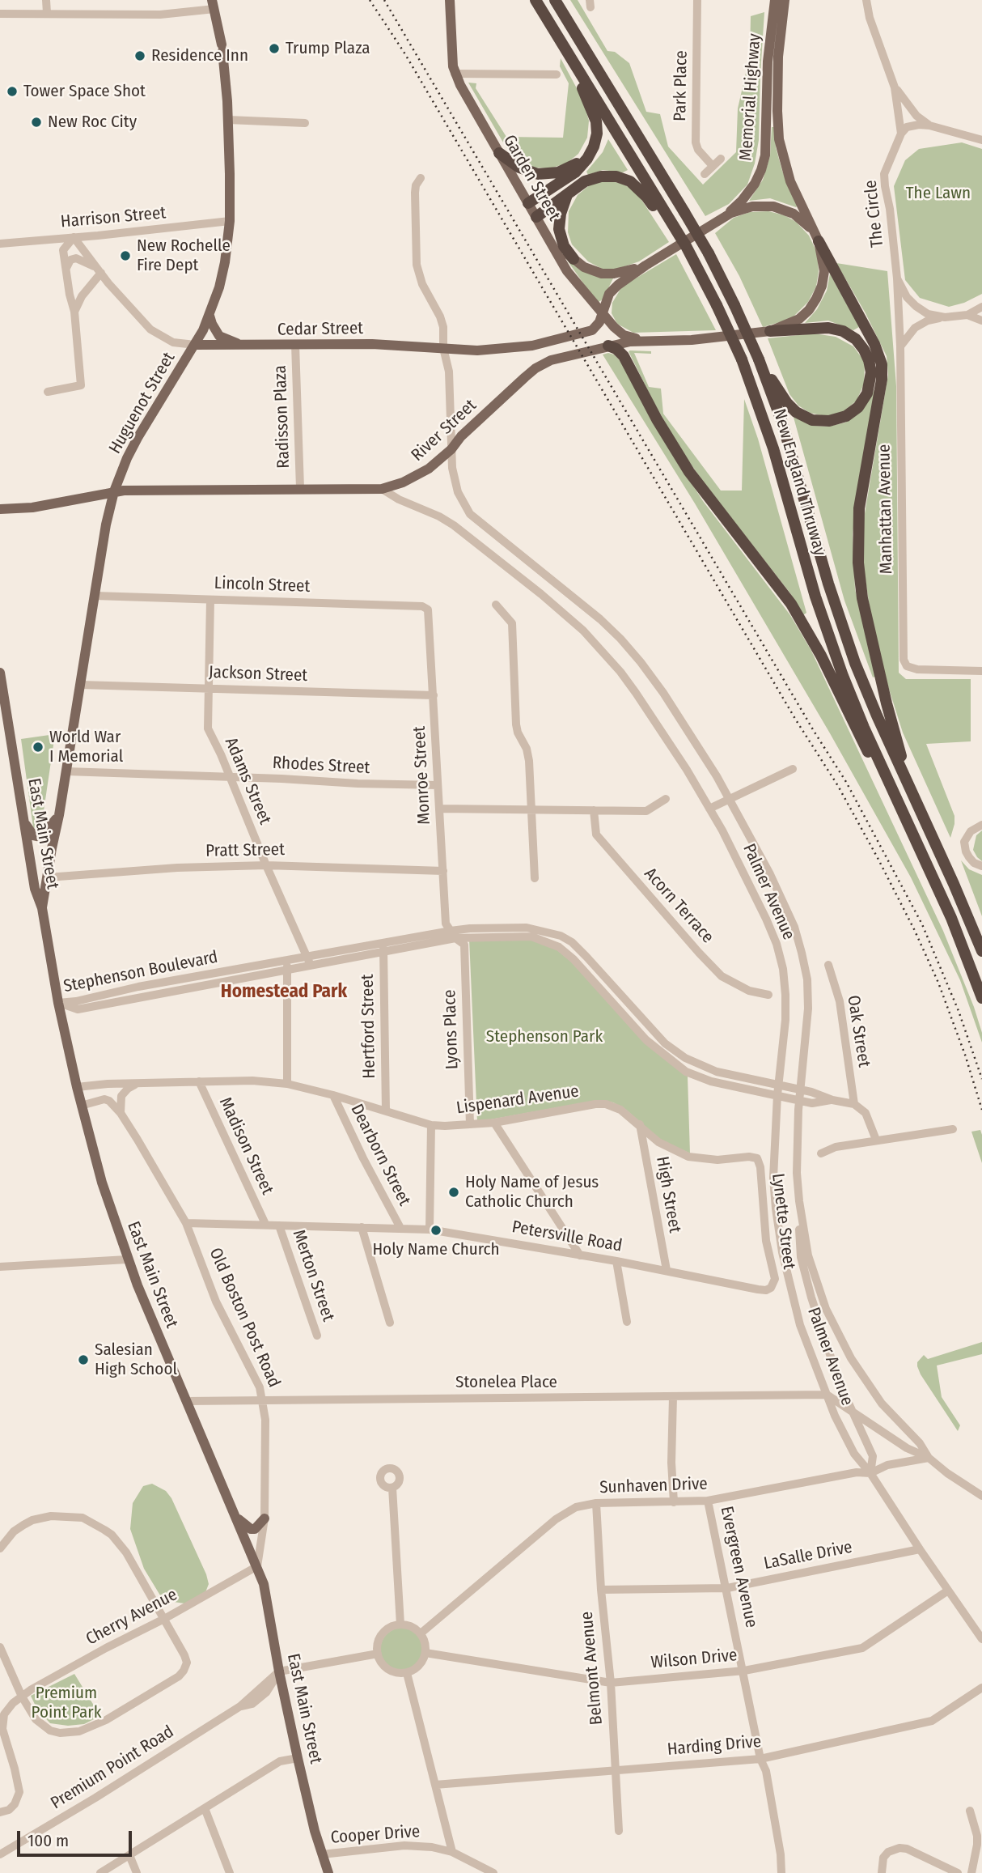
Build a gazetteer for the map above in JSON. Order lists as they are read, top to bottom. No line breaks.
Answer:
{"streets":{"highway":["New England Thruway"],"main road":["Memorial Highway","Garden Street","Cedar Street","Huguenot Street","River Street","East Main Street"],"street":["Park Place","The Circle","Harrison Street","Radisson Plaza","Manhattan Avenue","Lincoln Street","Jackson Street","Rhodes Street","Monroe Street","Adams Street","Pratt Street","Palmer Avenue","Acorn Terrace","Stephenson Boulevard","Hertford Street","Lyons Place","Oak Street","Lispenard Avenue","Madison Street","Dearborn Street","High Street","Lynette Street","Petersville Road","Merton Street","Old Boston Post Road","Stonelea Place","Sunhaven Drive","LaSalle Drive","Evergreen Avenue","Cherry Avenue","Wilson Drive","Belmont Avenue","Harding Drive","Premium Point Road","Cooper Drive"]},"crossings":[["Garden Street","Cedar Street"],["Garden Street","River Street"],["The Circle","Manhattan Avenue"],["Harrison Street","Cedar Street"],["Harrison Street","Huguenot Street"],["Cedar Street","Huguenot Street"],["Cedar Street","Radisson Plaza"],["Cedar Street","Palmer Avenue"],["Huguenot Street","River Street"],["Huguenot Street","Lincoln Street"],["Huguenot Street","Jackson Street"],["Huguenot Street","Rhodes Street"],["Huguenot Street","East Main Street"],["Huguenot Street","Pratt Street"],["Radisson Plaza","River Street"],["River Street","Palmer Avenue"],["Lincoln Street","Monroe Street"],["Lincoln Street","Adams Street"],["Jackson Street","Monroe Street"],["Jackson Street","Adams Street"],["Rhodes Street","Monroe Street"],["Rhodes Street","Adams Street"],["Monroe Street","Pratt Street"],["Monroe Street","Stephenson Boulevard"],["Monroe Street","Lyons Place"],["Adams Street","Pratt Street"],["Adams Street","Stephenson Boulevard"],["East Main Street","Stephenson Boulevard"],["East Main Street","Lispenard Avenue"],["East Main Street","Old Boston Post Road"],["East Main Street","Stonelea Place"],["East Main Street","Cherry Avenue"],["East Main Street","Premium Point Road"],["East Main Street","Cooper Drive"],["Palmer Avenue","Stephenson Boulevard"],["Palmer Avenue","Stonelea Place"],["Palmer Avenue","Sunhaven Drive"],["Palmer Avenue","LaSalle Drive"],["Palmer Avenue","Wilson Drive"],["Stephenson Boulevard","Hertford Street"],["Stephenson Boulevard","Lyons Place"],["Stephenson Boulevard","Oak Street"],["Hertford Street","Lispenard Avenue"],["Lyons Place","Lispenard Avenue"],["Lispenard Avenue","Madison Street"],["Lispenard Avenue","Dearborn Street"],["Lispenard Avenue","High Street"],["Lispenard Avenue","Lynette Street"],["Madison Street","Petersville Road"],["Dearborn Street","Petersville Road"],["High Street","Petersville Road"],["Lynette Street","Petersville Road"],["Petersville Road","Merton Street"],["Petersville Road","Old Boston Post Road"],["Old Boston Post Road","Stonelea Place"],["Old Boston Post Road","Cherry Avenue"],["Sunhaven Drive","Evergreen Avenue"],["Sunhaven Drive","Wilson Drive"],["Sunhaven Drive","Belmont Avenue"],["LaSalle Drive","Evergreen Avenue"],["LaSalle Drive","Belmont Avenue"],["Evergreen Avenue","Wilson Drive"],["Evergreen Avenue","Harding Drive"],["Wilson Drive","Belmont Avenue"],["Belmont Avenue","Harding Drive"]],"districts":["Homestead Park"],"parks":["The Lawn","Stephenson Park","Premium Point Park"],"places":["Trump Plaza","Residence Inn","Tower Space Shot","New Roc City","New Rochelle Fire Dept","World War I Memorial","Holy Name of Jesus Catholic Church","Holy Name Church","Salesian High School"],"scale_bar":"100 m"}
